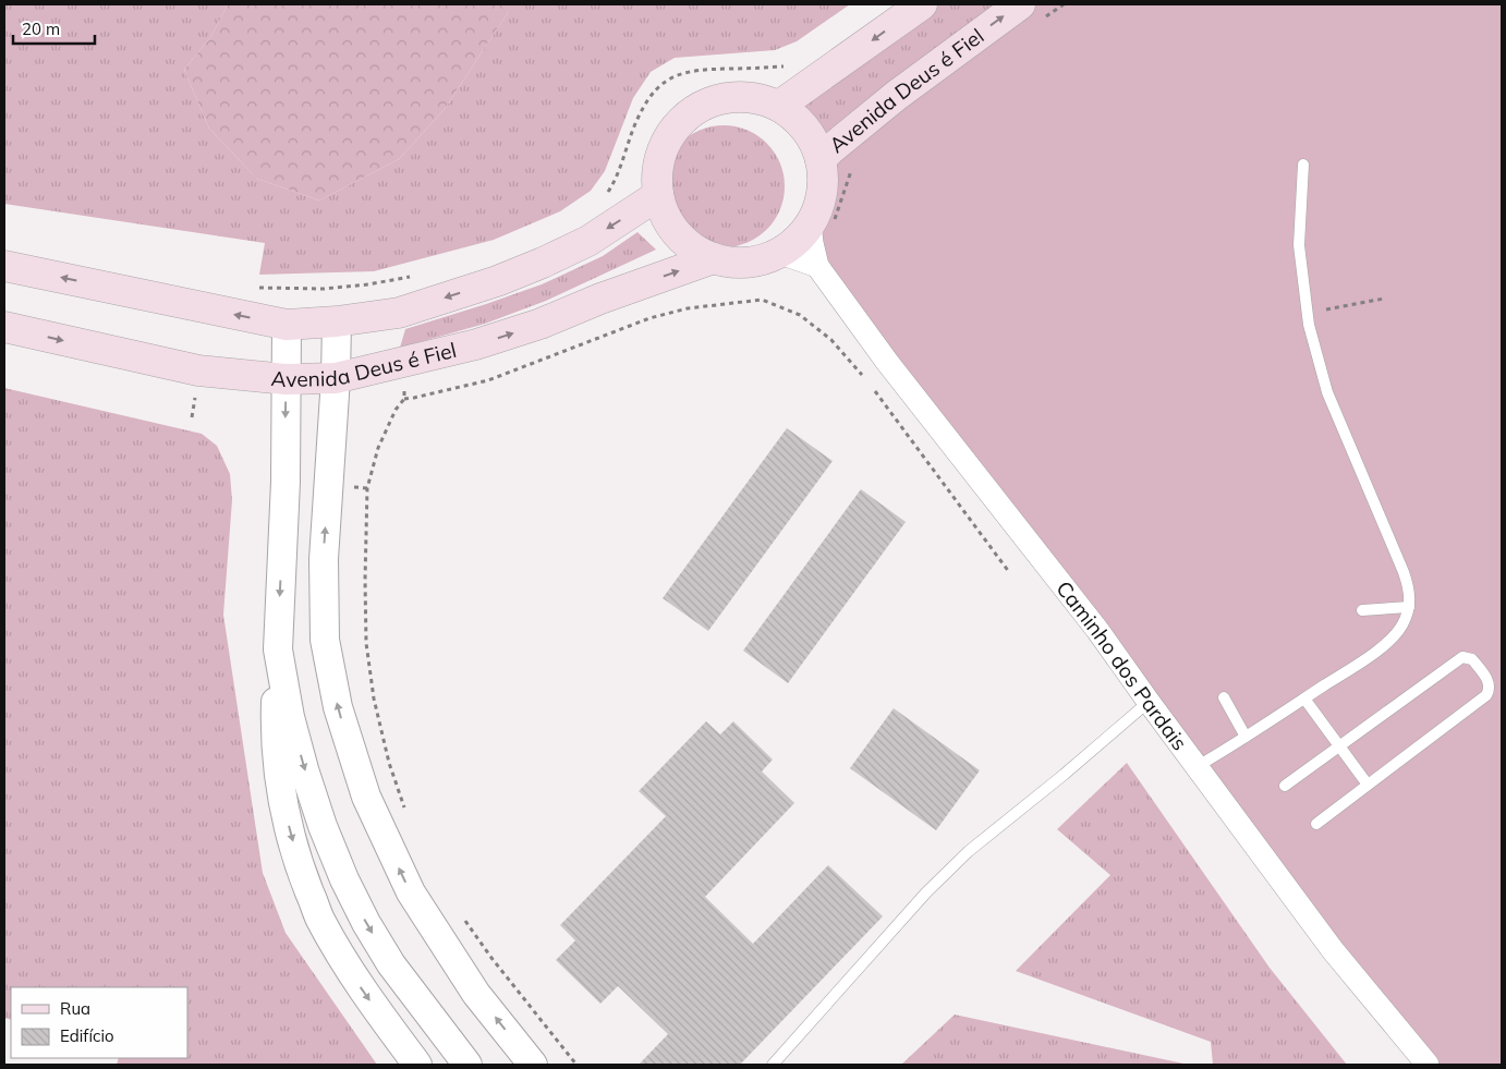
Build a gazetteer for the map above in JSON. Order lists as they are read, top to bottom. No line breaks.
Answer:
{"streets":{"main road":["Avenida Deus é Fiel"],"street":["Caminho dos Pardais"]},"crossings":[["Avenida Deus é Fiel","Caminho dos Pardais"]],"legend":["Rua","Edifício"],"scale_bar":"20 m"}
